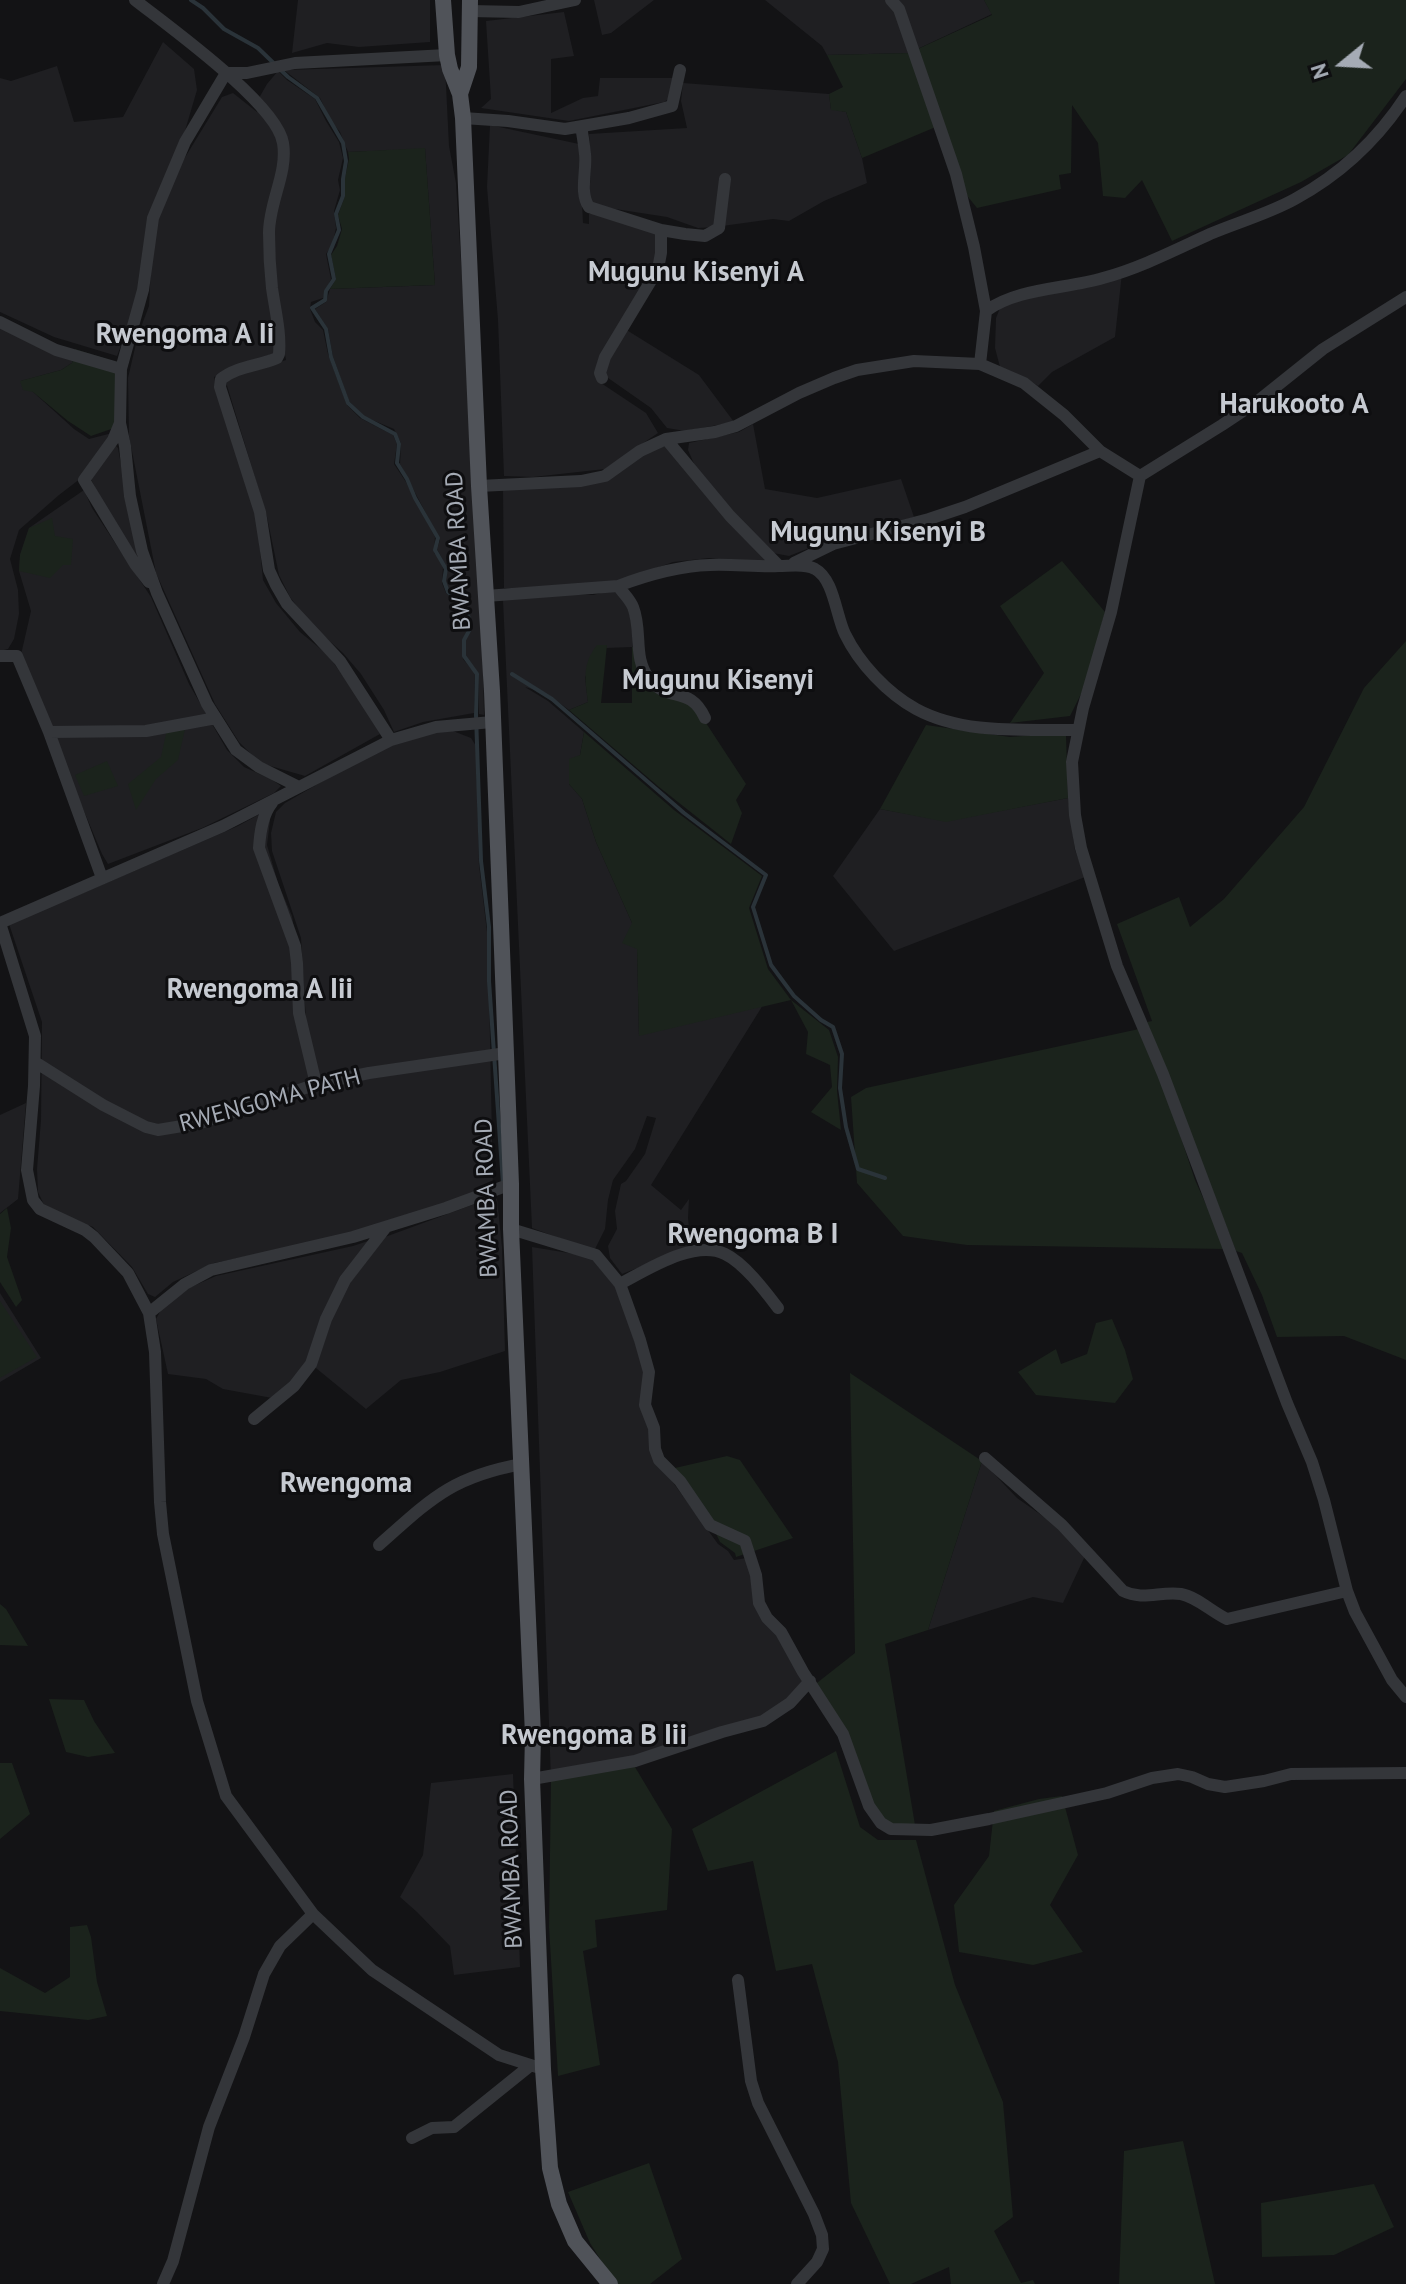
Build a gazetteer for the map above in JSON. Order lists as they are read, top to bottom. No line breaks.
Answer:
{"streets":{"main road":["BWAMBA ROAD"],"street":["RWENGOMA PATH"]},"crossings":[["BWAMBA ROAD","RWENGOMA PATH"]],"districts":["Mugunu Kisenyi A","Rwengoma A Ii","Harukooto A","Mugunu Kisenyi B","Mugunu Kisenyi","Rwengoma A Iii","Rwengoma B I","Rwengoma","Rwengoma B Iii"],"north":"left"}
